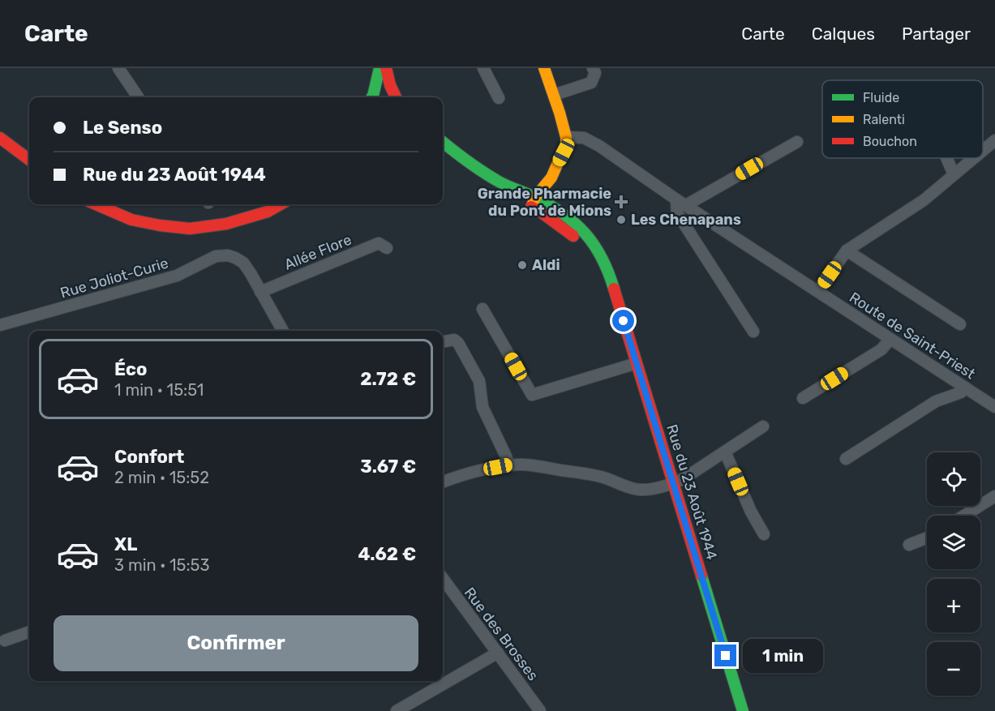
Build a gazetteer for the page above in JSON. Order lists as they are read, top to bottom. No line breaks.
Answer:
{"streets":{"main road":["Rue du 23 Août 1944"],"street":["Allée Flore","Rue Joliot-Curie","Route de Saint-Priest","Rue des Brosses"]},"crossings":[["Allée Flore","Rue Joliot-Curie"]],"places":{"health":["Grande Pharmacie du Pont de Mions"],"other":["Les Chenapans","Aldi"]},"legend":["Fluide","Ralenti","Bouchon"],"page":{"header":"Carte","nav":["Carte","Calques","Partager"],"banner":["Le Senso","Rue du 23 Août 1944"],"list":[{"name":"Éco","note":"1 min · 15:51","value":"2.72 €"},{"name":"Confort","note":"2 min · 15:52","value":"3.67 €"},{"name":"XL","note":"3 min · 15:53","value":"4.62 €"}],"map_buttons":["+","−"],"buttons":"Confirmer","bubble":"1 min"}}
